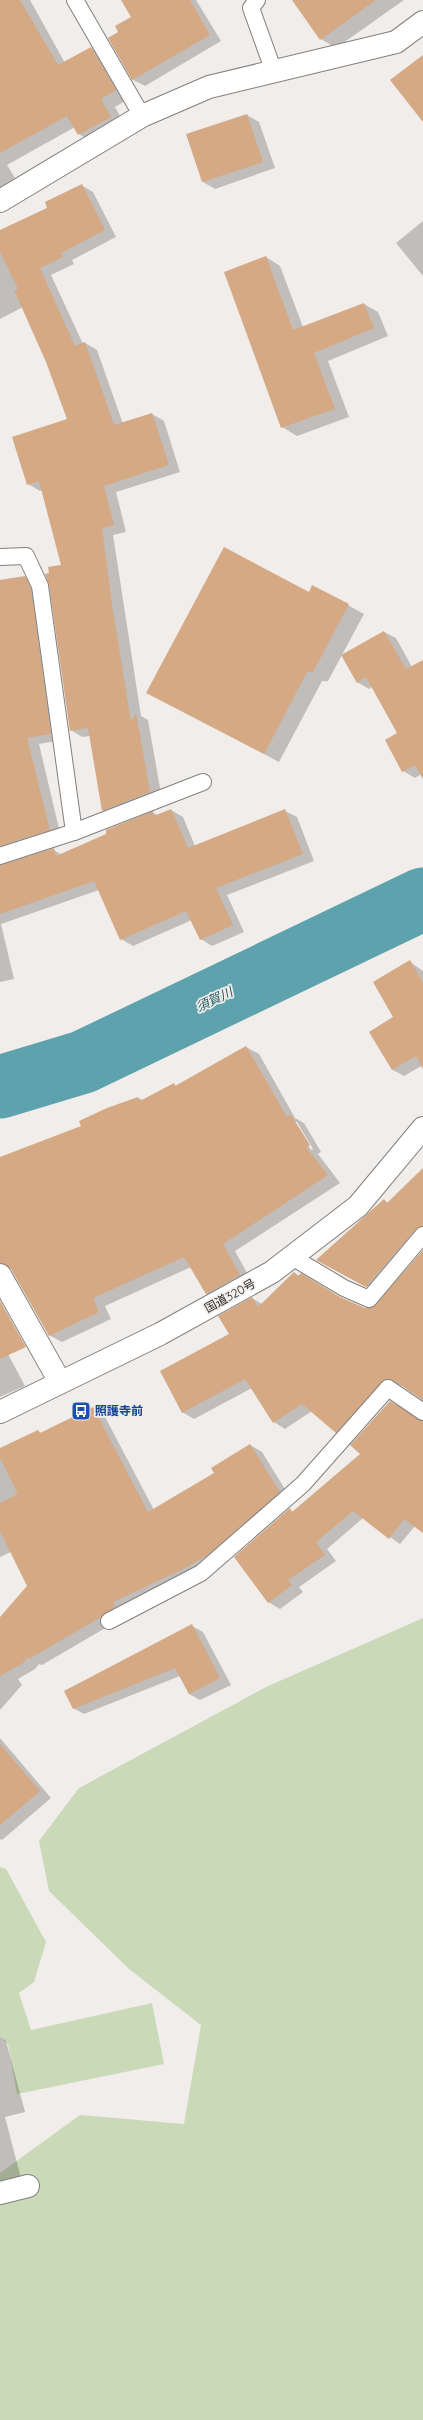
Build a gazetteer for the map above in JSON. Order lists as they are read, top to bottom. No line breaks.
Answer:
{"streets":{"street":["国道320号"]},"water":["須賀川"],"places":{"bus stop":["照護寺前"]}}
